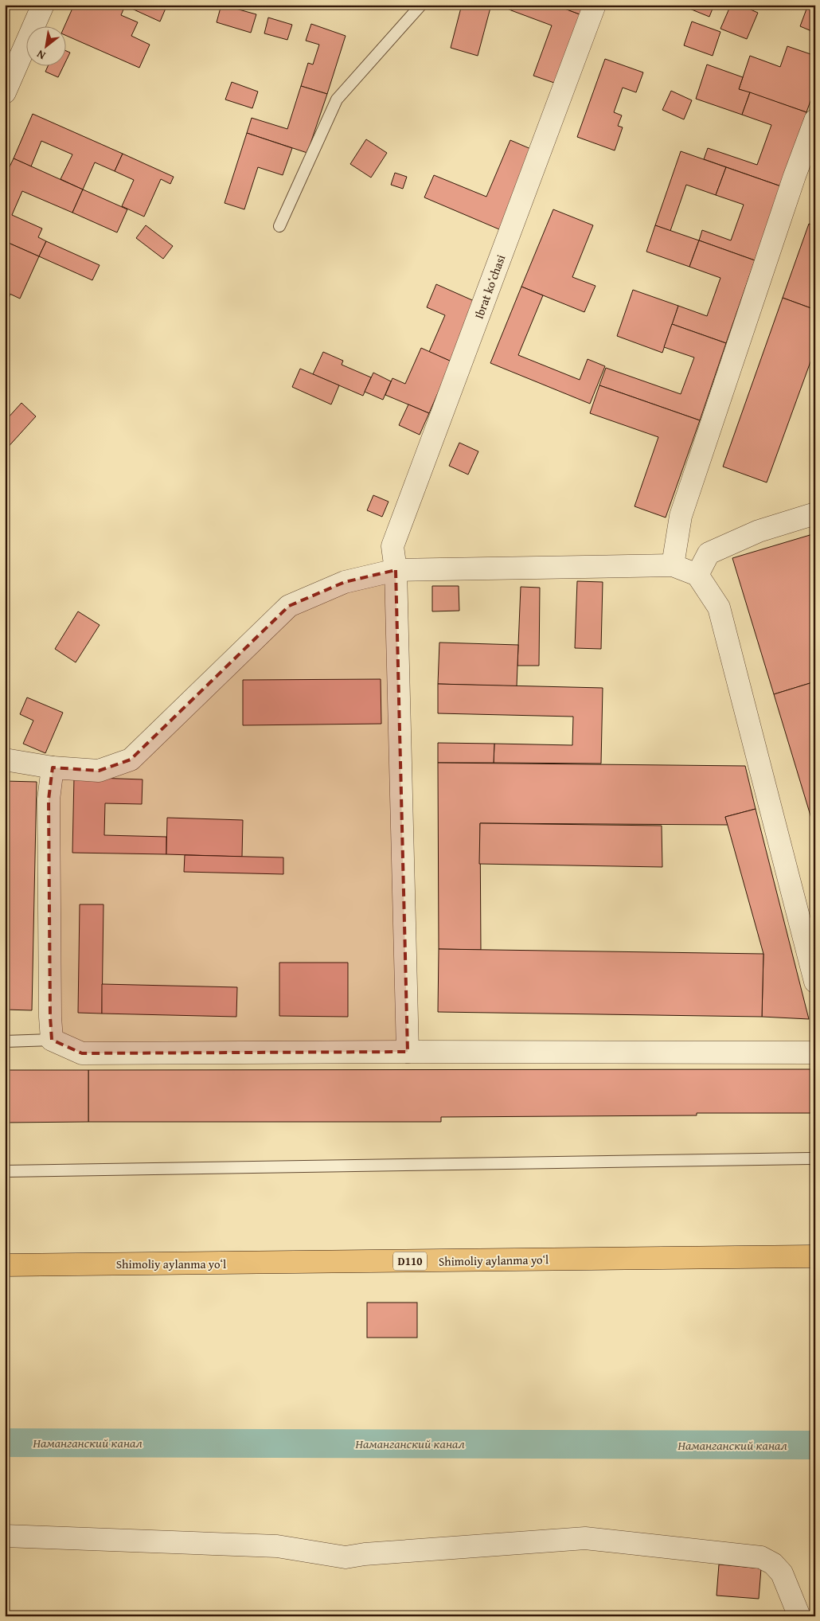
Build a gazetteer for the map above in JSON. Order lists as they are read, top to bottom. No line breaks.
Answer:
{"streets":{"main road":["Shimoliy aylanma yoʻl","D110"],"street":["Ibrat koʻchasi"]},"water":["Наманганский канал"],"north":"bottom left"}
